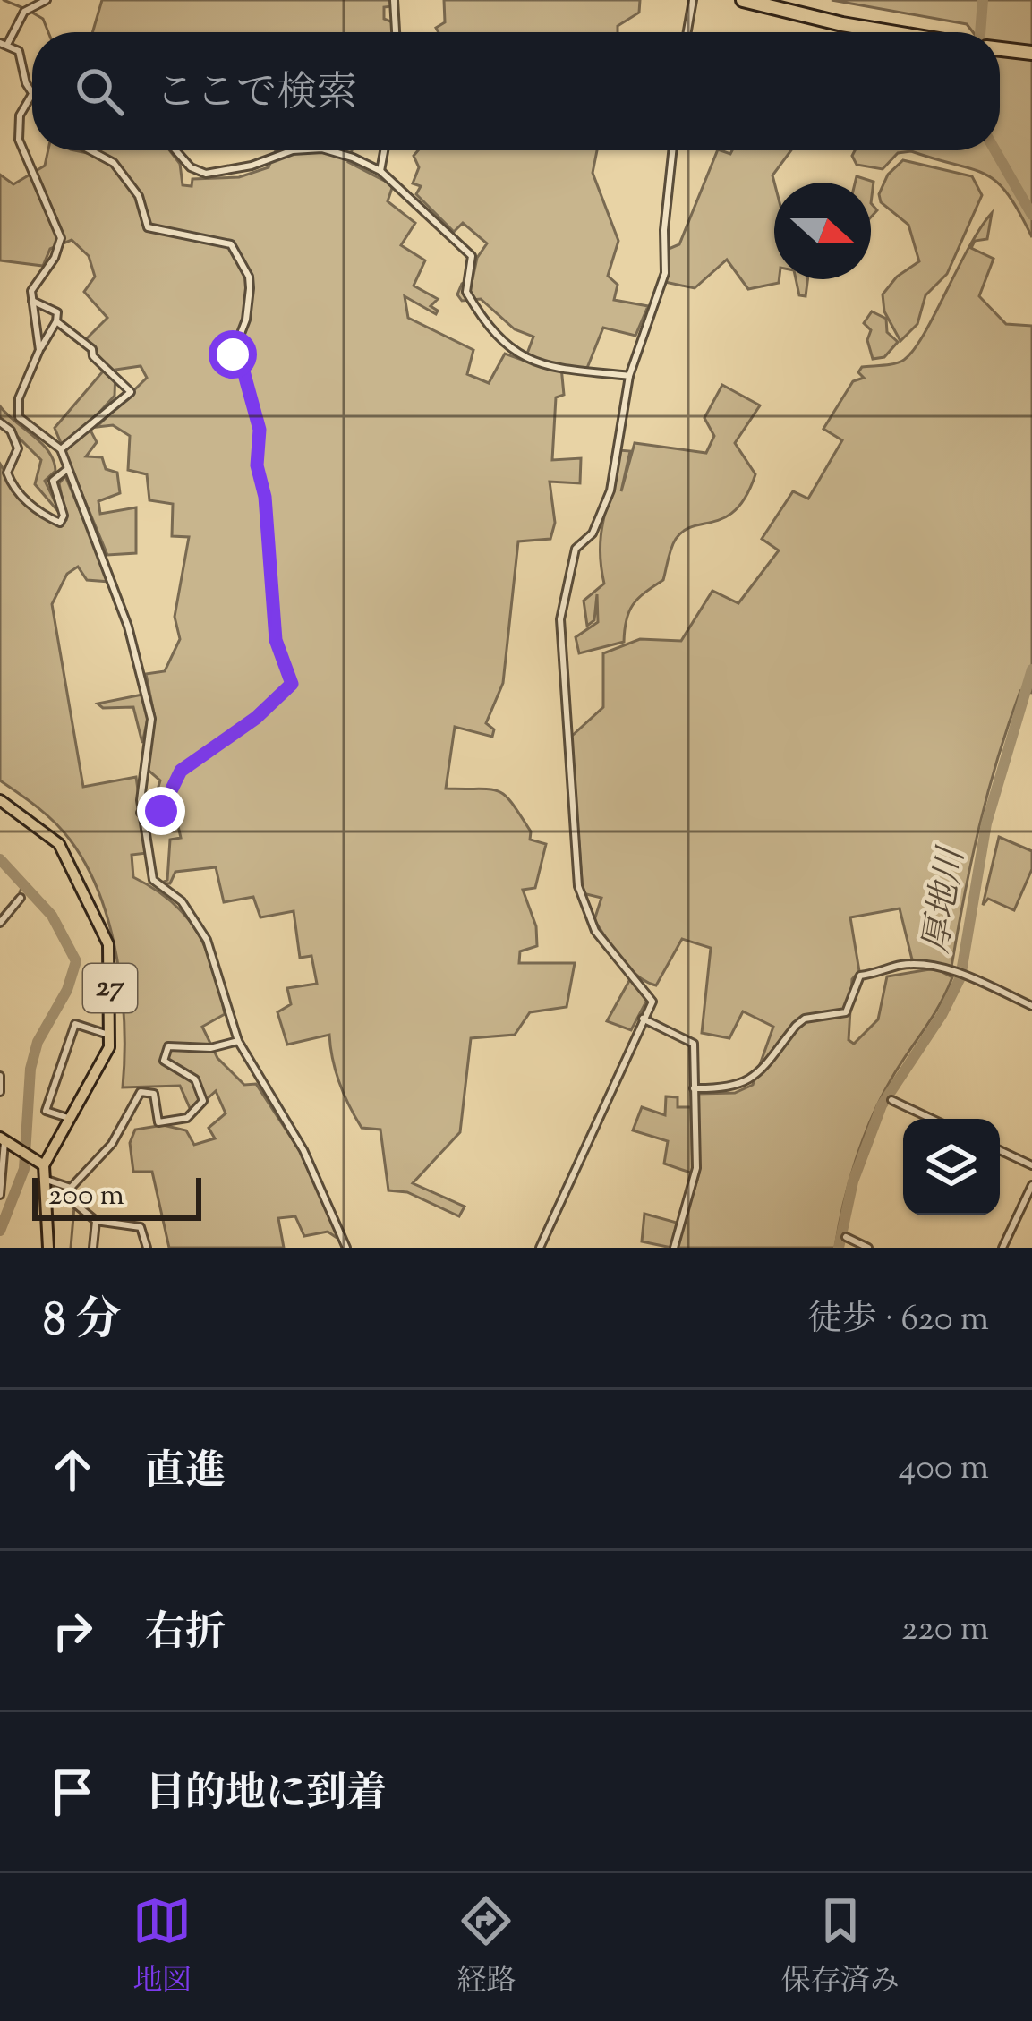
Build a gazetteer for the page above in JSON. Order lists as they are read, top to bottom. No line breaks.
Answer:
{"streets":{"main road":["27"]},"water":["厚地川"],"scale_bar":"200 m","north":"right","page":{"search":"ここで検索","scale":"200 m","heading":["8 分","徒歩 · 620 m"],"list":[["直進","400 m"],["右折","220 m"],"目的地に到着"],"nav":["地図","経路","保存済み"]}}
